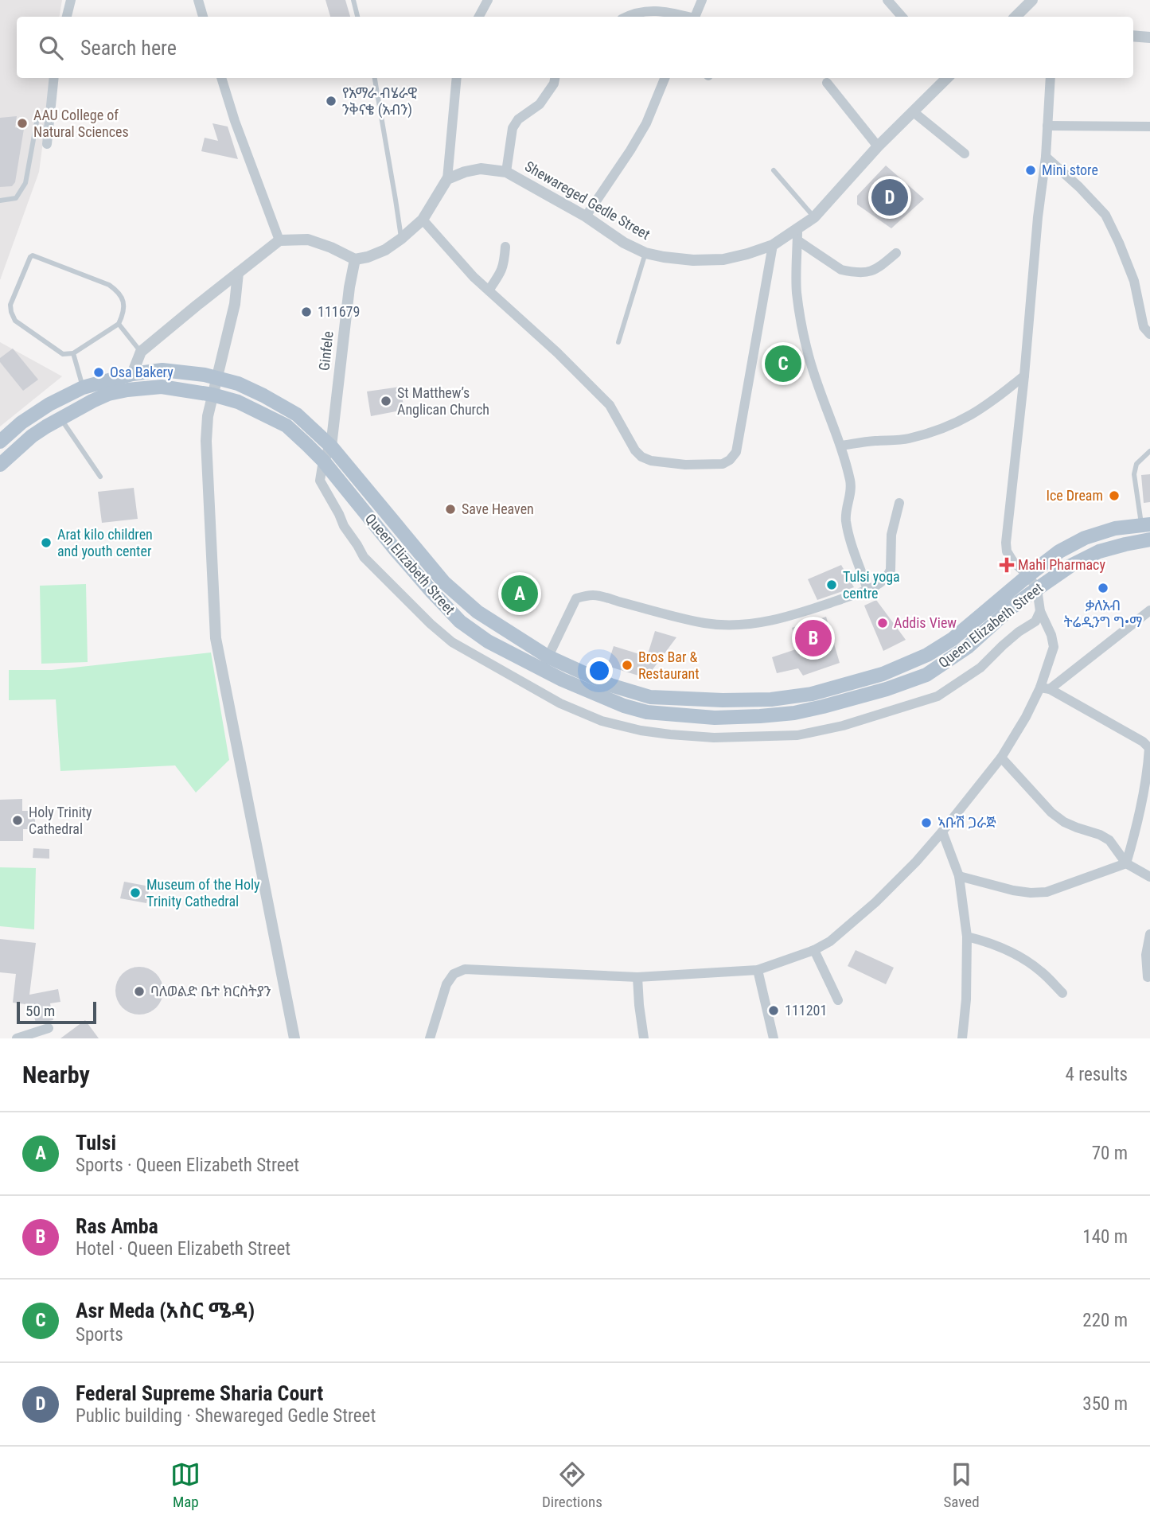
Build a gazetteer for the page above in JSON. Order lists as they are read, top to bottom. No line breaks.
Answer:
{"streets":{"main road":["Queen Elizabeth Street"],"street":["Shewareged Gedle Street","Ginfele"]},"crossings":[["Ginfele","Queen Elizabeth Street"]],"places":{"other":["የአማራ ብሄራዊ ንቅናቄ (አብን)","AAU College of Natural Sciences","Mini store","111679","Osa Bakery","St Matthew’s Anglican Church","Ice Dream","Save Heaven","Arat kilo children and youth center","Tulsi yoga centre","ቃለአብ ትሬዲንግ ግ•ማ","Addis View","Bros Bar & Restaurant","Holy Trinity Cathedral","ኣቡሽ ጋራጅ","Museum of the Holy Trinity Cathedral","ባለወልድ ቤተ ክርስትያን","111201"],"health":["Mahi Pharmacy"]},"scale_bar":"50 m","page":{"search":"Search here","pins":["D","C","A","B"],"scale":"50 m","heading":["Nearby","4 results"],"list":[{"mark":"A","name":"Tulsi","note":"Sports · Queen Elizabeth Street","value":"70 m"},{"mark":"B","name":"Ras Amba","note":"Hotel · Queen Elizabeth Street","value":"140 m"},{"mark":"C","name":"Asr Meda (አስር ሜዳ)","note":"Sports","value":"220 m"},{"mark":"D","name":"Federal Supreme Sharia Court","note":"Public building · Shewareged Gedle Street","value":"350 m"}],"nav":["Map","Directions","Saved"]}}
